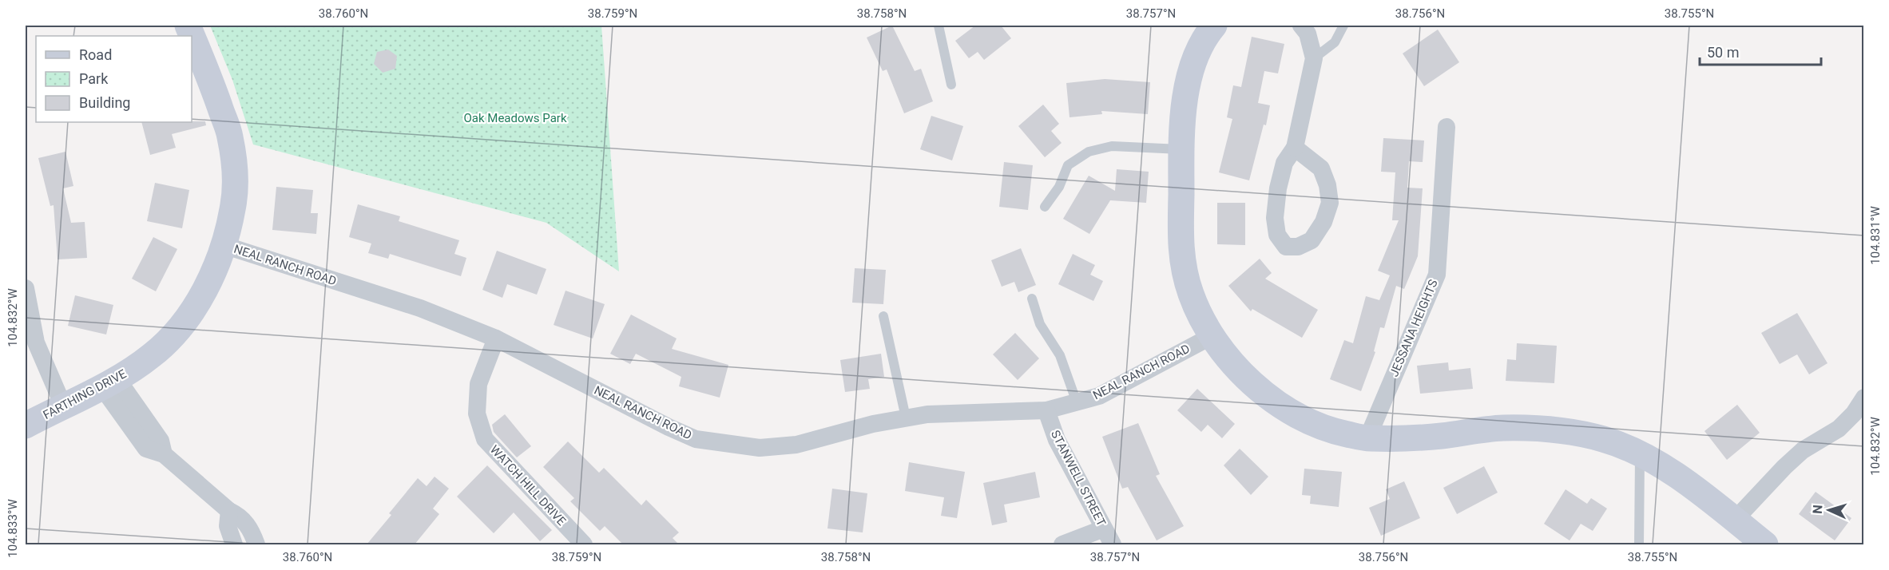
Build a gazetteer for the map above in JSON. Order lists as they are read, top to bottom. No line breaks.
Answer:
{"streets":{"street":["NEAL RANCH ROAD","JESSANA HEIGHTS","FARTHING DRIVE","STANWELL STREET","WATCH HILL DRIVE"]},"crossings":[["NEAL RANCH ROAD","FARTHING DRIVE"],["NEAL RANCH ROAD","STANWELL STREET"],["NEAL RANCH ROAD","WATCH HILL DRIVE"]],"parks":["Oak Meadows Park"],"legend":["Road","Park","Building"],"scale_bar":"50 m","north":"left","coordinates":["38.760°N","38.759°N","38.758°N","38.757°N","38.756°N","38.755°N","104.831°W","104.832°W","104.833°W"]}
